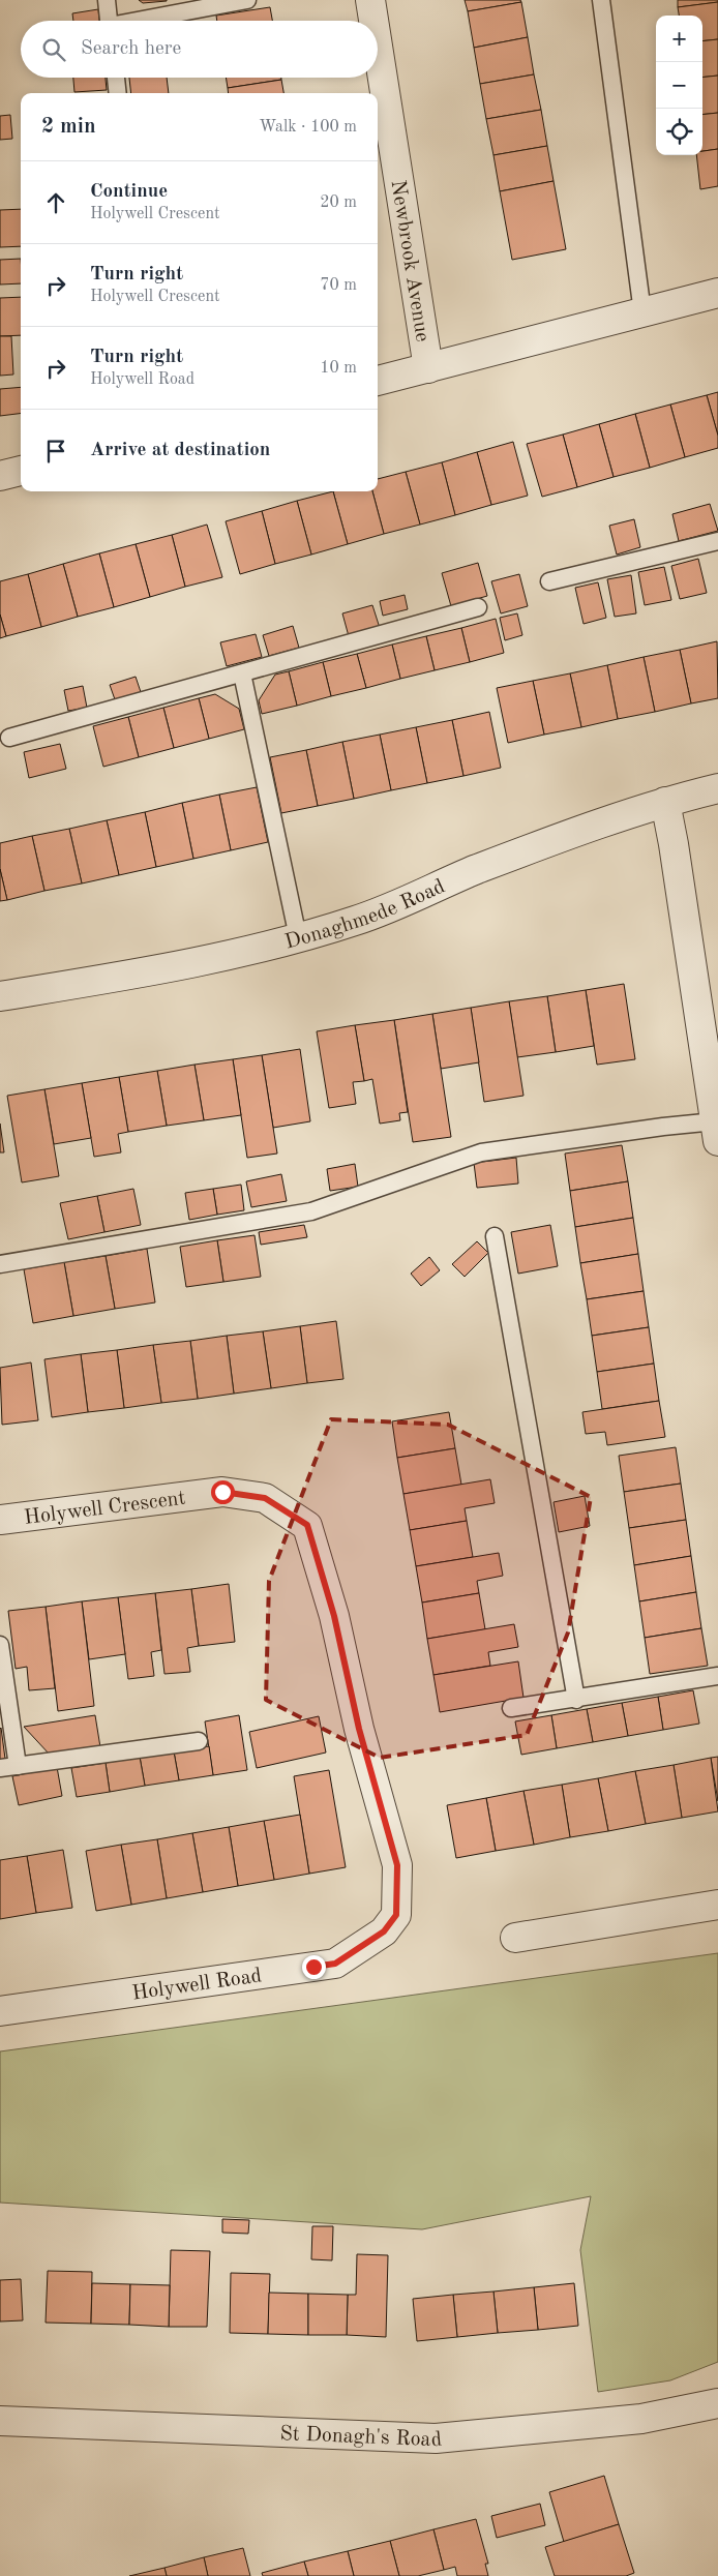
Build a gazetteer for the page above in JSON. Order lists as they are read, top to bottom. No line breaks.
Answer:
{"streets":{"street":["Newbrook Avenue","Donaghmede Road","Holywell Crescent","Holywell Road","St Donagh's Road"]},"crossings":[["Holywell Crescent","Holywell Road"]],"page":{"map_buttons":["+","−"],"search":"Search here","heading":["2 min","Walk · 100 m"],"list":[["Continue","Holywell Crescent","20 m"],["Turn right","Holywell Crescent","70 m"],["Turn right","Holywell Road","10 m"],"Arrive at destination"]}}
